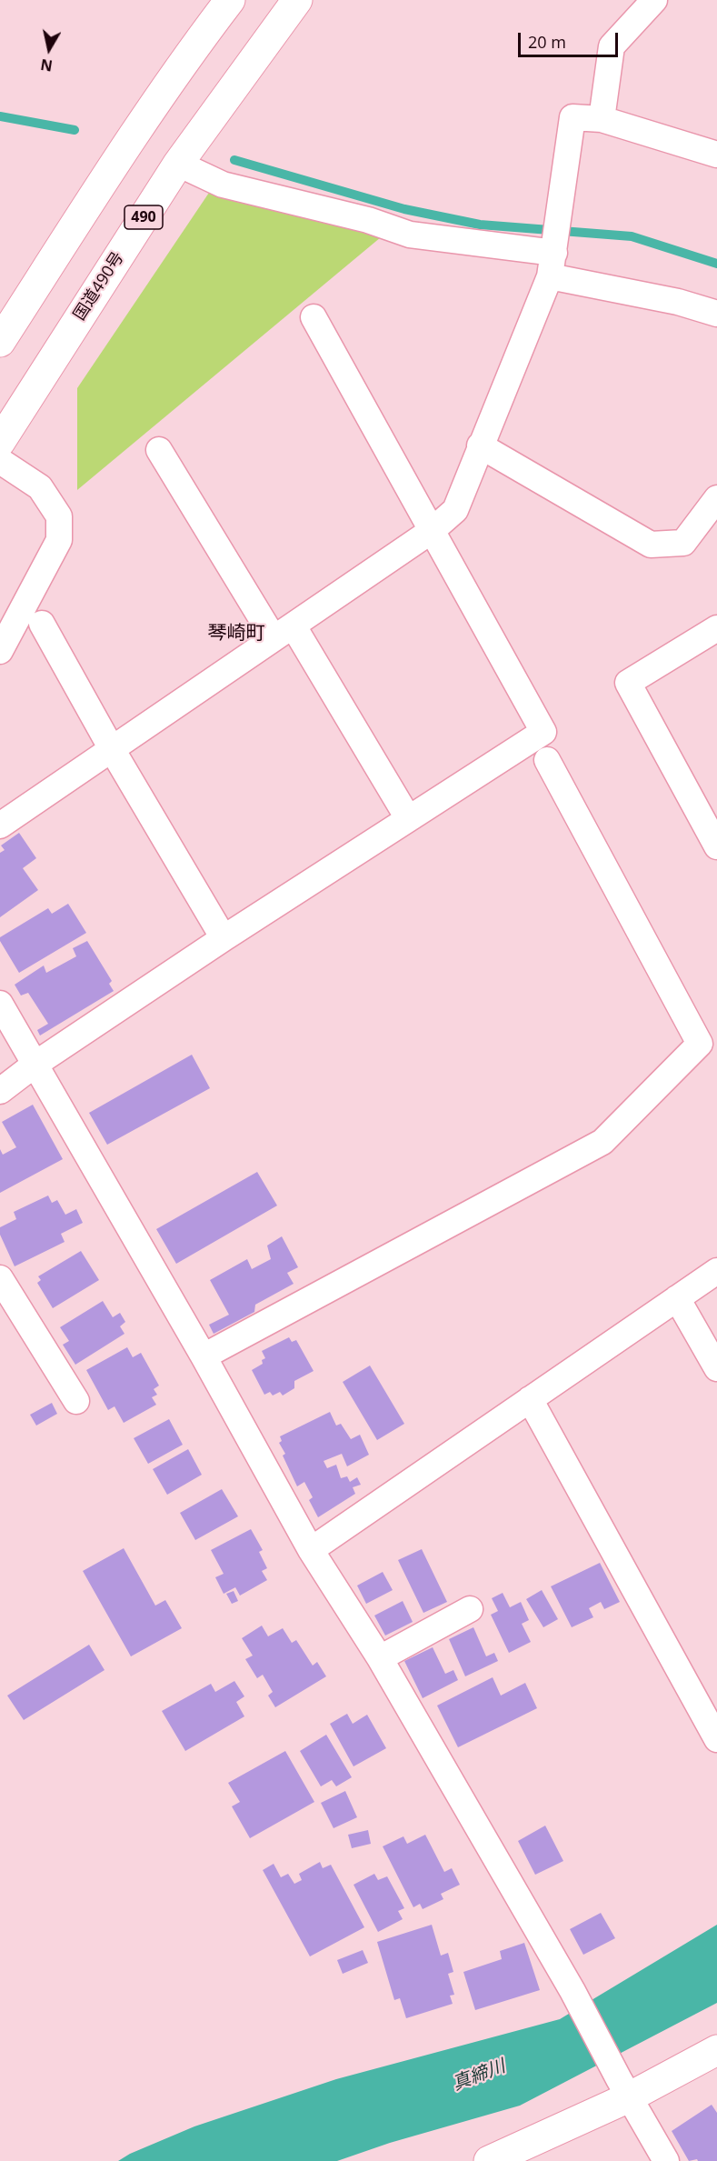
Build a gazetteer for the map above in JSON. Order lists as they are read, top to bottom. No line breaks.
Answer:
{"streets":{"main road":["490","国道490号"]},"districts":["琴崎町"],"water":["真締川"],"scale_bar":"20 m","north":"bottom"}
